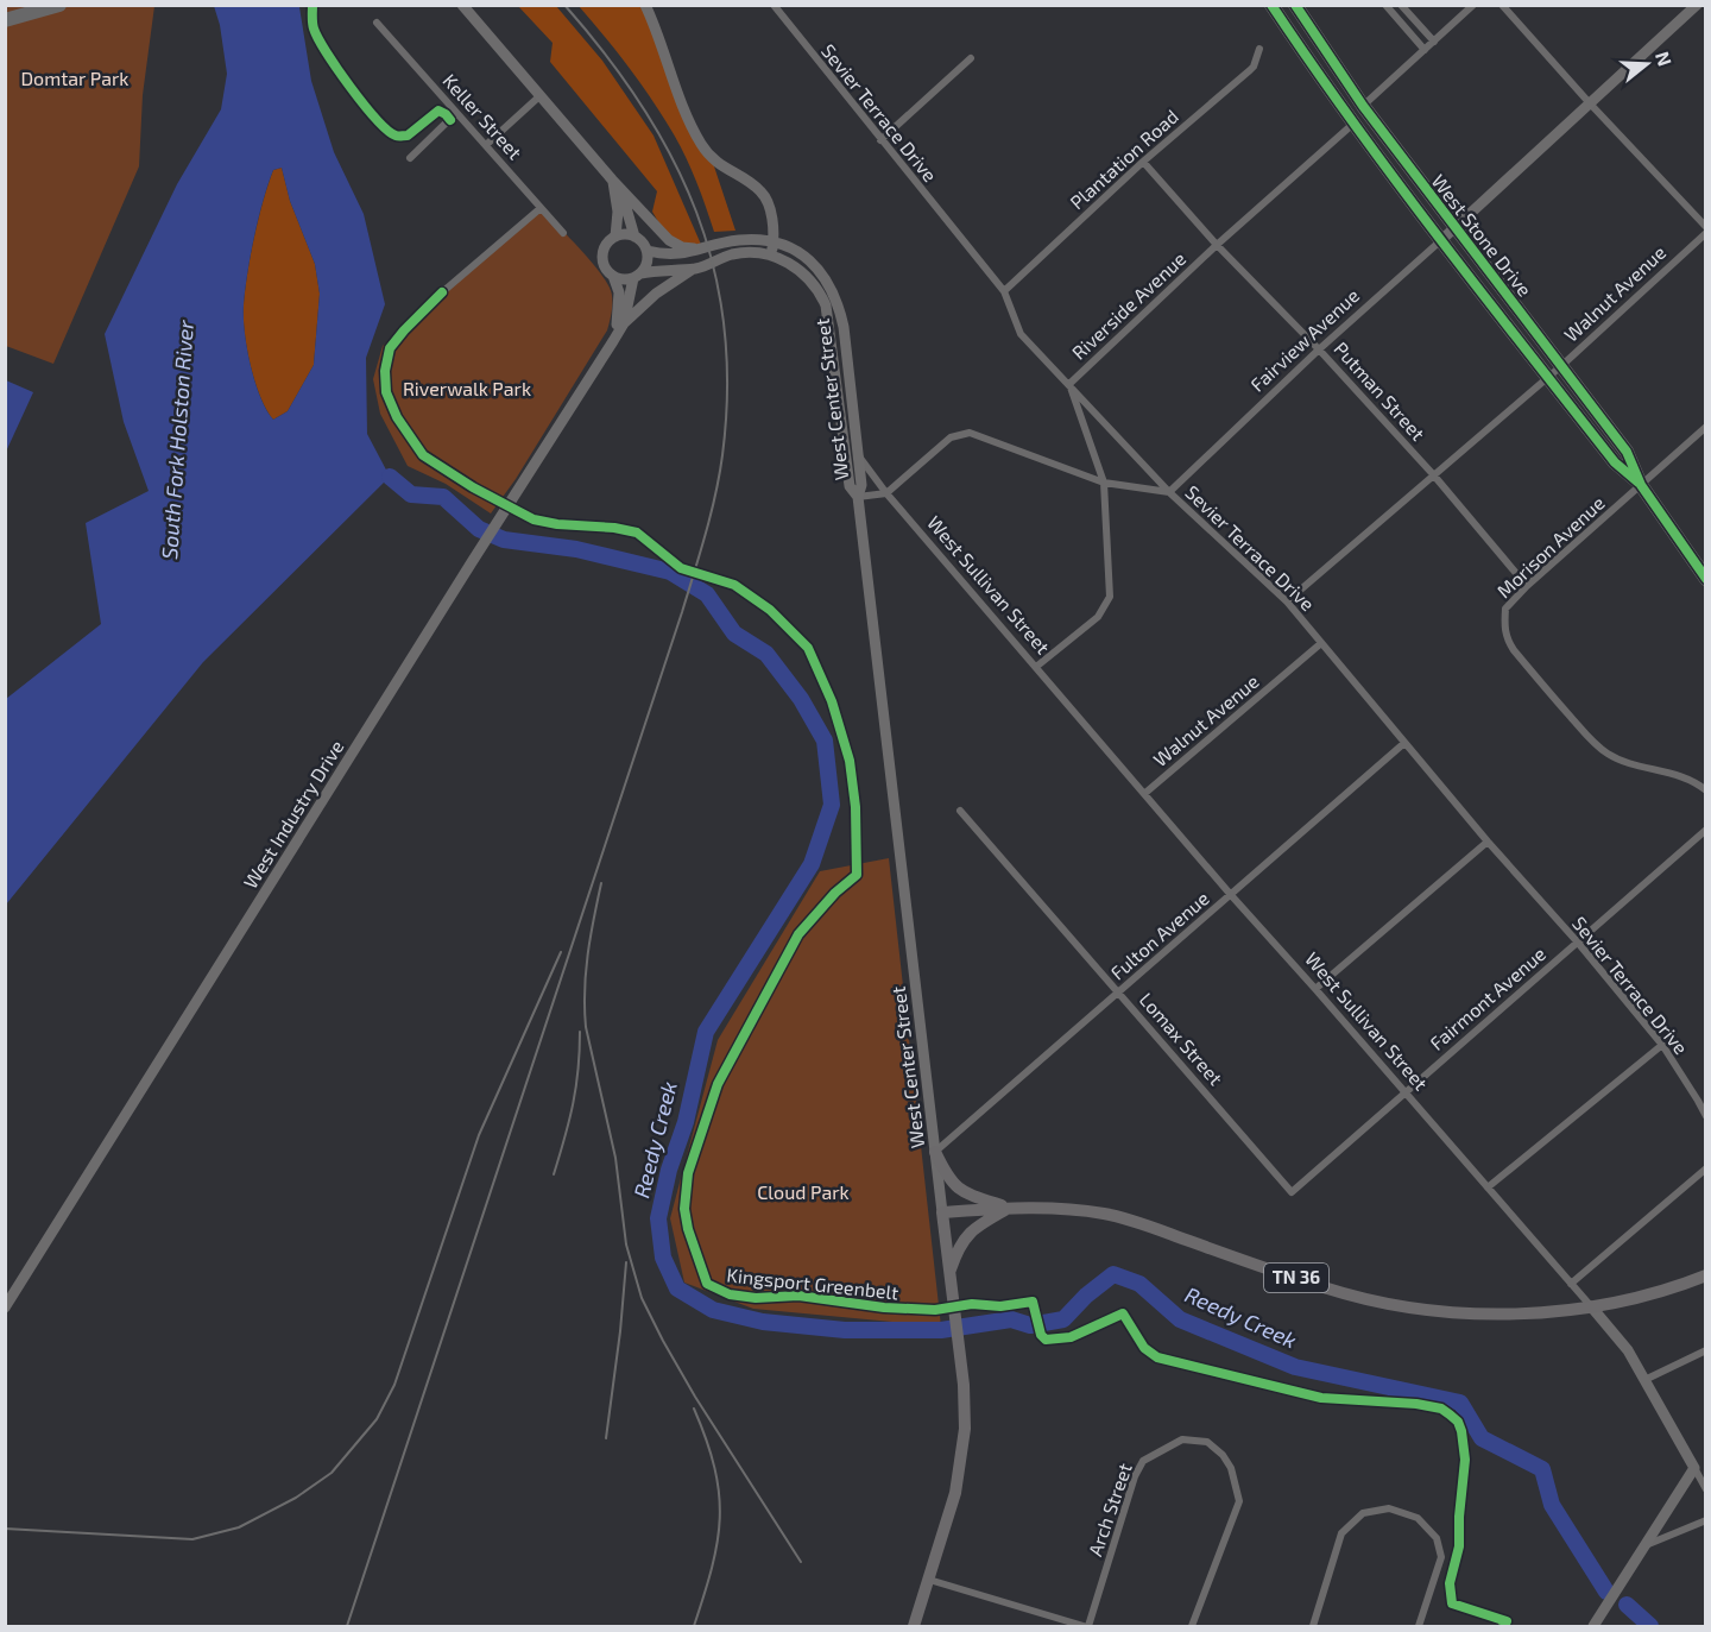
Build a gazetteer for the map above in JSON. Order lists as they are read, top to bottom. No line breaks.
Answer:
{"streets":{"highway":["West Stone Drive"],"main road":["Fairview Avenue","West Center Street","West Sullivan Street","West Industry Drive","TN 36"],"street":["Sevier Terrace Drive","Keller Street","Plantation Road","Walnut Avenue","Riverside Avenue","Putman Street","Morison Avenue","Fulton Avenue","Fairmont Avenue","Lomax Street","Arch Street"],"cycle path":["Kingsport Greenbelt"]},"crossings":[["Sevier Terrace Drive","Plantation Road"],["Sevier Terrace Drive","Walnut Avenue"],["Sevier Terrace Drive","Riverside Avenue"],["Sevier Terrace Drive","Fairview Avenue"],["Sevier Terrace Drive","Fulton Avenue"],["Sevier Terrace Drive","Fairmont Avenue"],["Plantation Road","Putman Street"],["West Stone Drive","Walnut Avenue"],["West Stone Drive","Riverside Avenue"],["West Stone Drive","Fairview Avenue"],["West Stone Drive","Morison Avenue"],["Walnut Avenue","Putman Street"],["Walnut Avenue","West Sullivan Street"],["Riverside Avenue","Putman Street"],["Riverside Avenue","West Sullivan Street"],["Fairview Avenue","Putman Street"],["Putman Street","Morison Avenue"],["West Center Street","West Sullivan Street"],["West Center Street","West Industry Drive"],["West Center Street","Fulton Avenue"],["West Center Street","TN 36"],["West Sullivan Street","Fulton Avenue"],["West Sullivan Street","Fairmont Avenue"],["West Sullivan Street","TN 36"],["Fulton Avenue","Lomax Street"],["Fairmont Avenue","Lomax Street"]],"water":["South Fork Holston River","Reedy Creek"],"parks":["Domtar Park","Riverwalk Park","Cloud Park"],"north":"right"}
